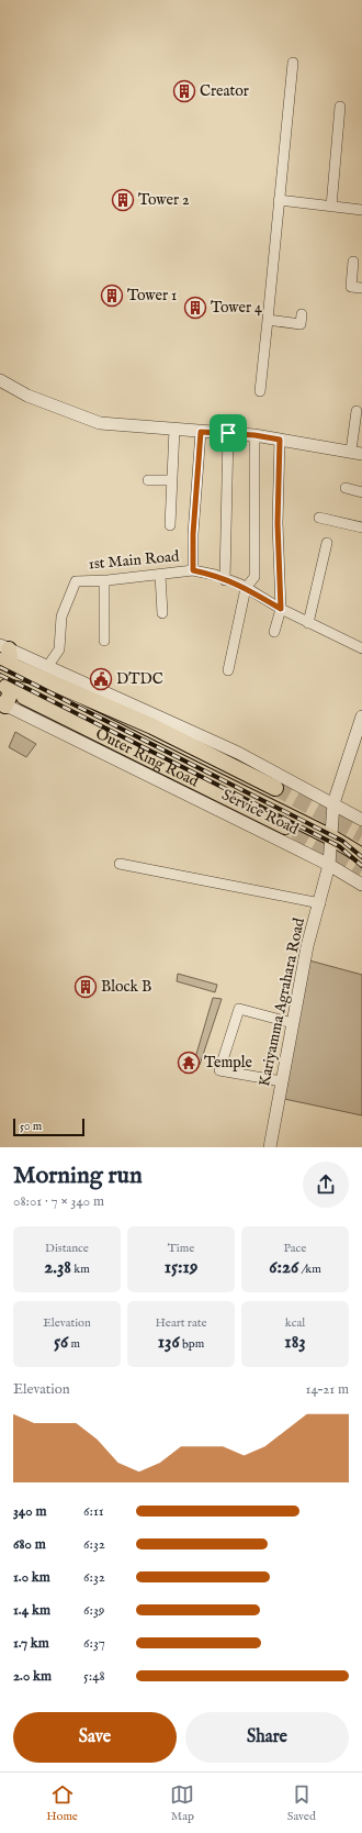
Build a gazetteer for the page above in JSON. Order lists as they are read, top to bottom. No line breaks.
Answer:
{"streets":{"highway":["Outer Ring Road"],"street":["1st Main Road","Service Road","Kariyamma Agrahara Road"]},"crossings":[["Service Road","Kariyamma Agrahara Road"]],"places":{"building":["Creator","Tower 2","Tower 1","Tower 4","Block B"],"public building":["DTDC"],"temple":["Temple"]},"scale_bar":"50 m","page":{"scale":"50 m","heading":["Morning run","08:01 · 7 × 340 m"],"stats":[["Distance","2.38 km"],["Time","15:19"],["Pace","6:26 /km"],["Elevation","56 m"],["Heart rate","136 bpm"],["kcal","183"]],"chart":["Elevation","14–21 m"],"list":[{"name":"340 m","note":"6:11"},{"name":"680 m","note":"6:32"},{"name":"1.0 km","note":"6:32"},{"name":"1.4 km","note":"6:39"},{"name":"1.7 km","note":"6:37"},{"name":"2.0 km","note":"5:48"}],"buttons":["Save","Share"],"tabs":["Home","Map","Saved"]}}
